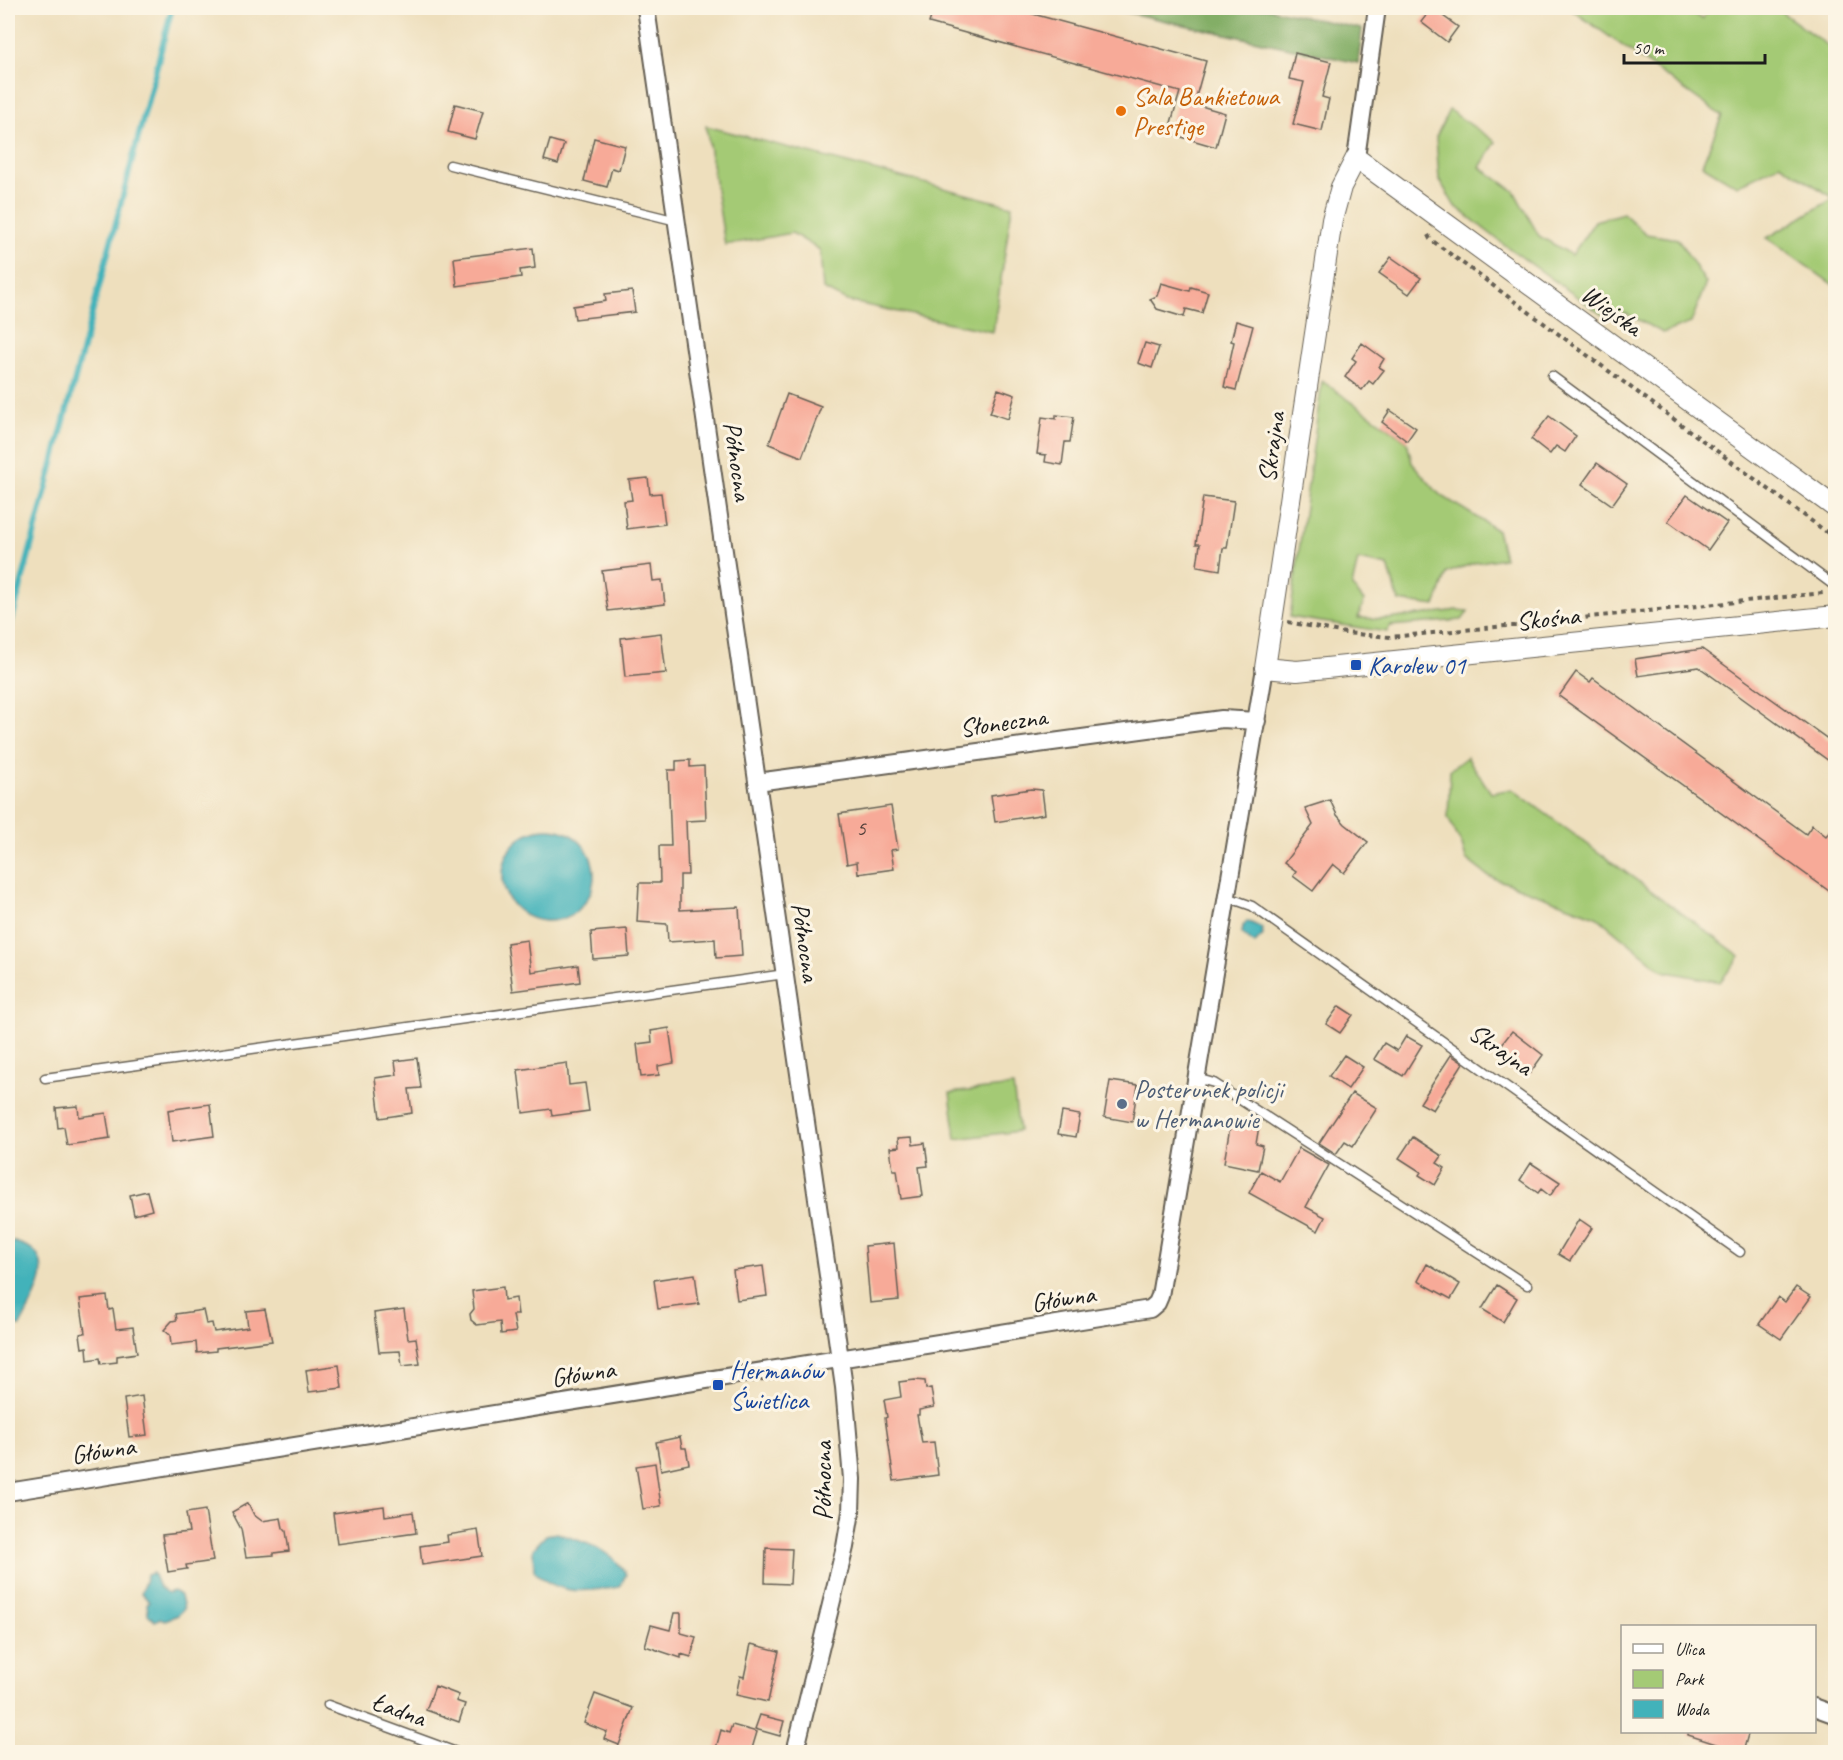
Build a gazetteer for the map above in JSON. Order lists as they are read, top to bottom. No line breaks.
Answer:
{"streets":{"street":["Wiejska","Skrajna","Północna","Skośna","Słoneczna","Główna"],"lane":["Ładna"]},"crossings":[["Wiejska","Skrajna"],["Skrajna","Skośna"],["Skrajna","Słoneczna"],["Skrajna","Główna"],["Północna","Słoneczna"],["Północna","Główna"]],"places":{"other":["Sala Bankietowa Prestige","Posterunek policji w Hermanowie"],"transit":["Karolew 01","Hermanów Świetlica"]},"house_numbers":["5"],"legend":["Ulica","Park","Woda"],"scale_bar":"50 m"}
